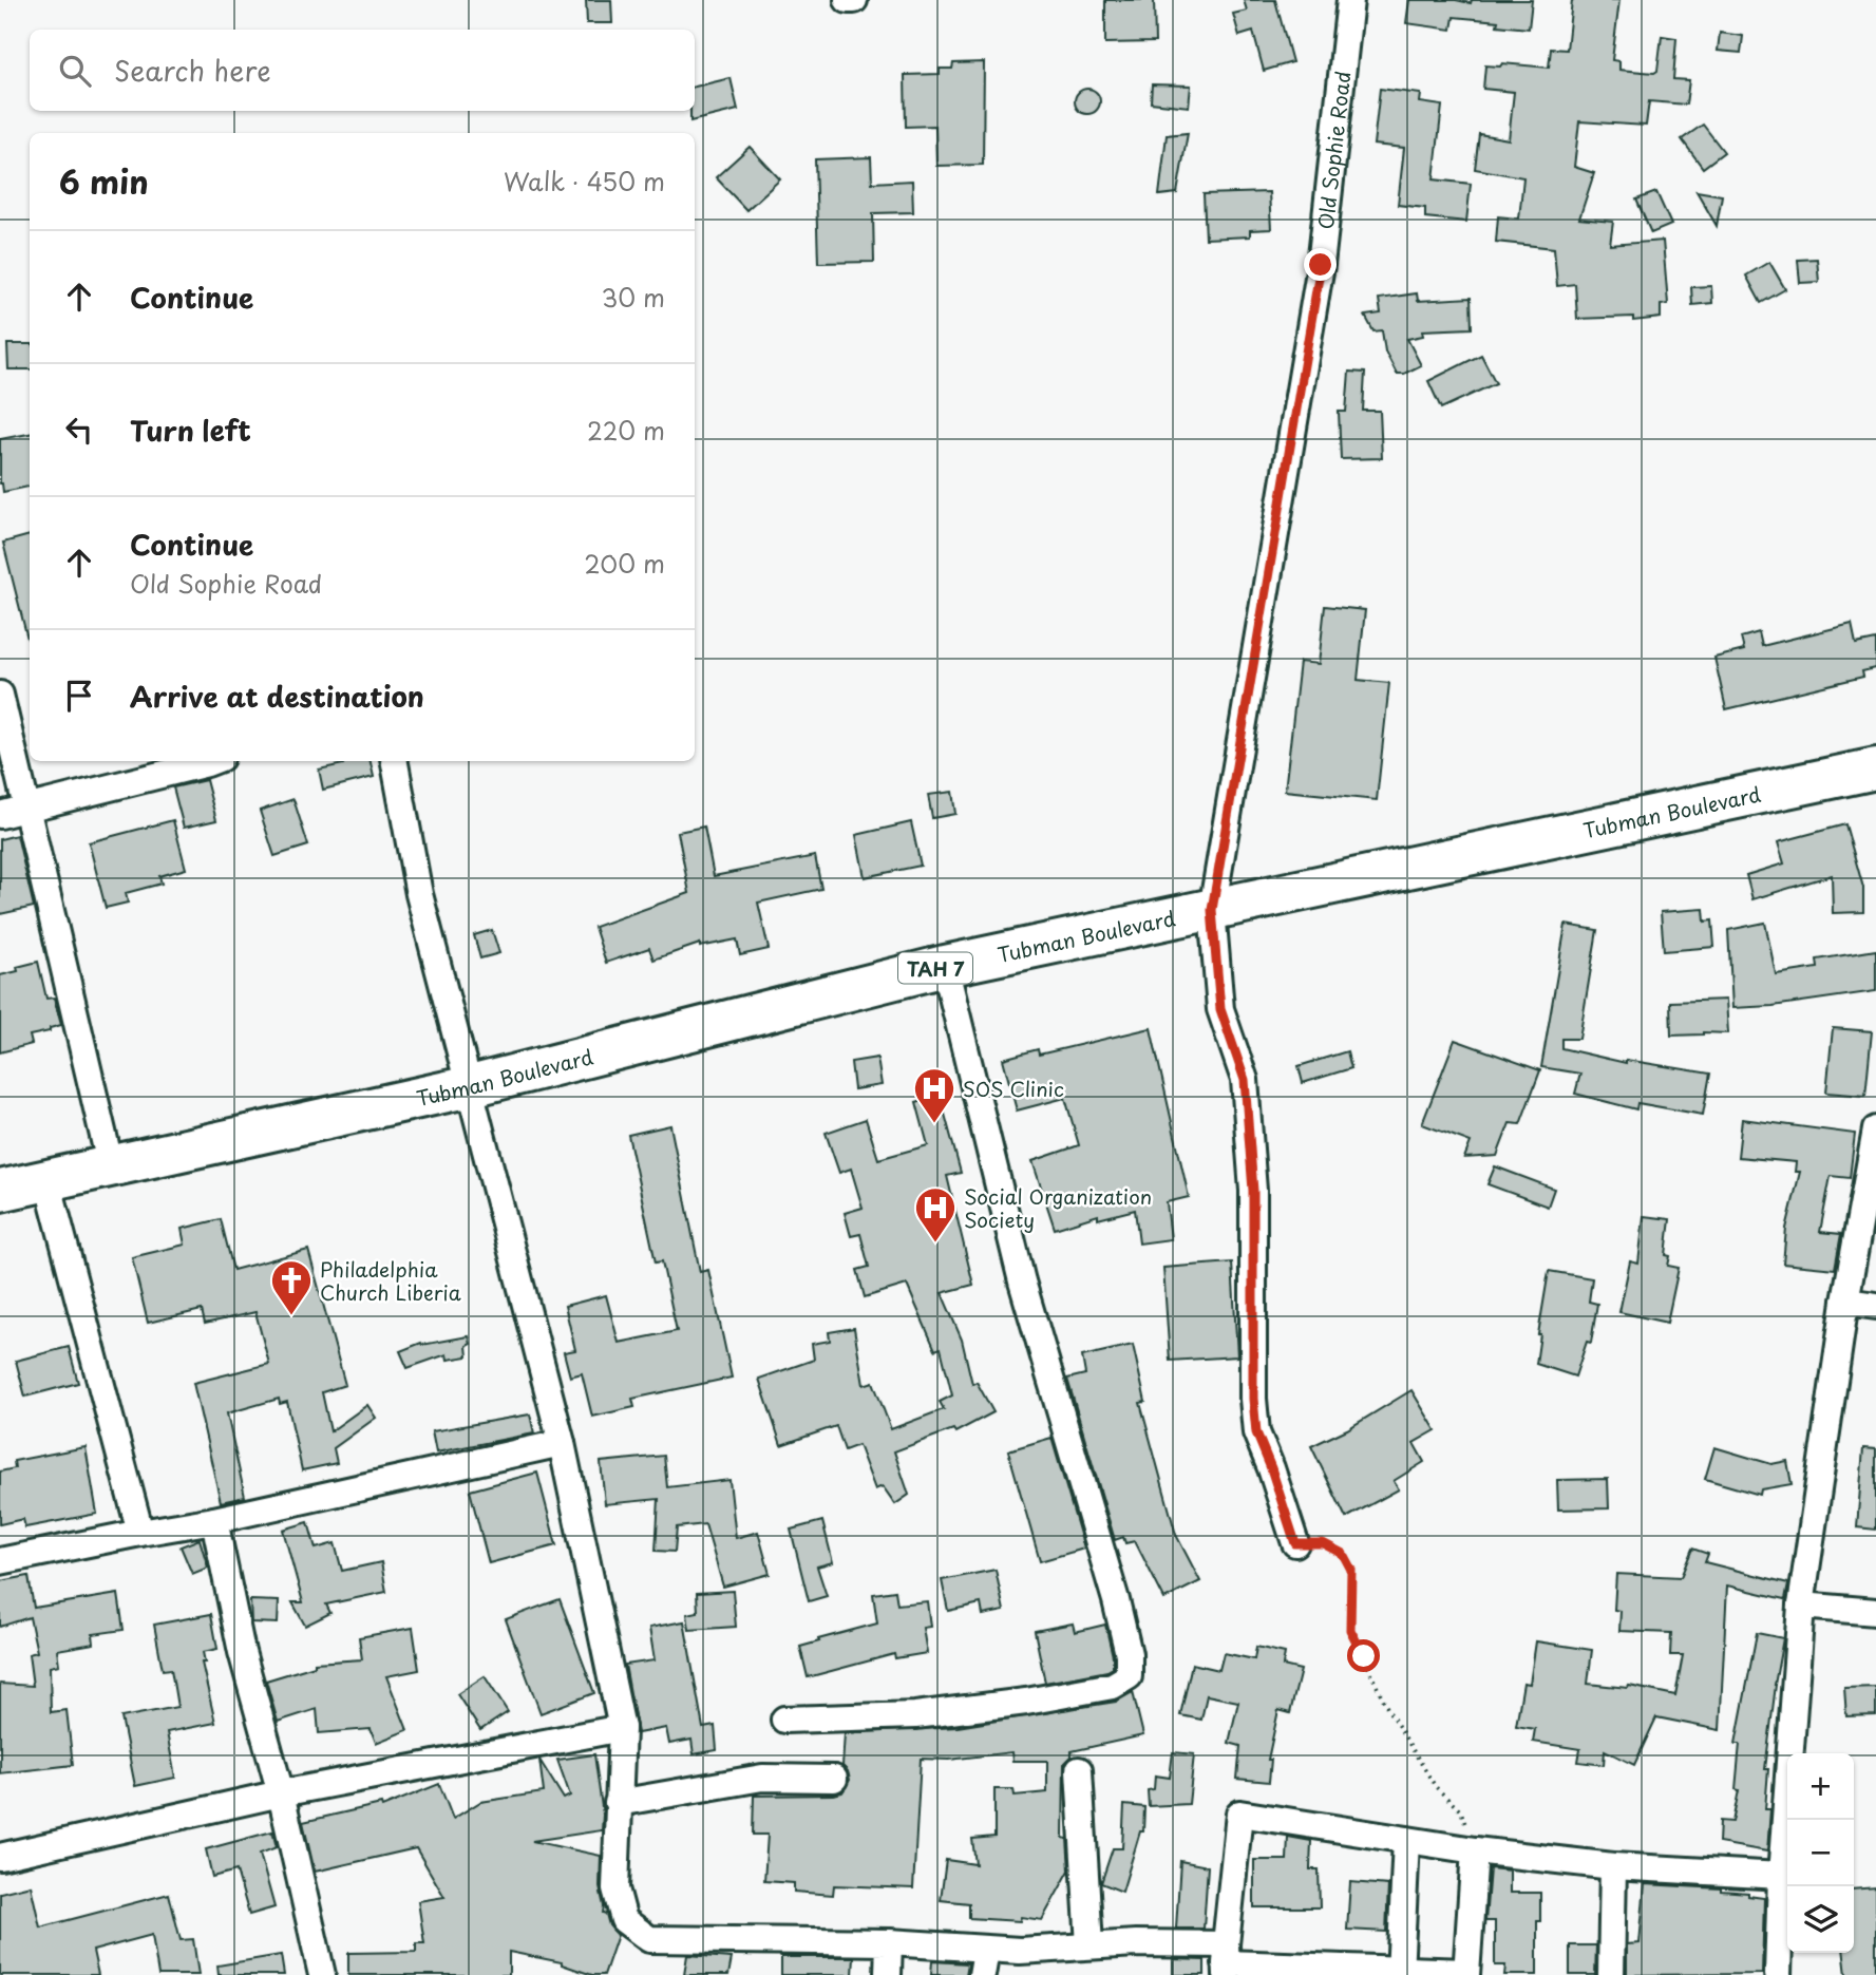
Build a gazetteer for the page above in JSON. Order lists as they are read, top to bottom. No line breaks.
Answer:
{"streets":{"highway":["Tubman Boulevard","TAH 7"],"street":["Old Sophie Road"]},"crossings":[["Old Sophie Road","Tubman Boulevard"]],"places":{"hospital":["SOS Clinic","Social Organization Society"],"church":["Philadelphia Church Liberia"]},"page":{"search":"Search here","heading":["6 min","Walk · 450 m"],"list":[["Continue","30 m"],["Turn left","220 m"],["Continue","Old Sophie Road","200 m"],"Arrive at destination"],"map_buttons":["+","−"]}}
